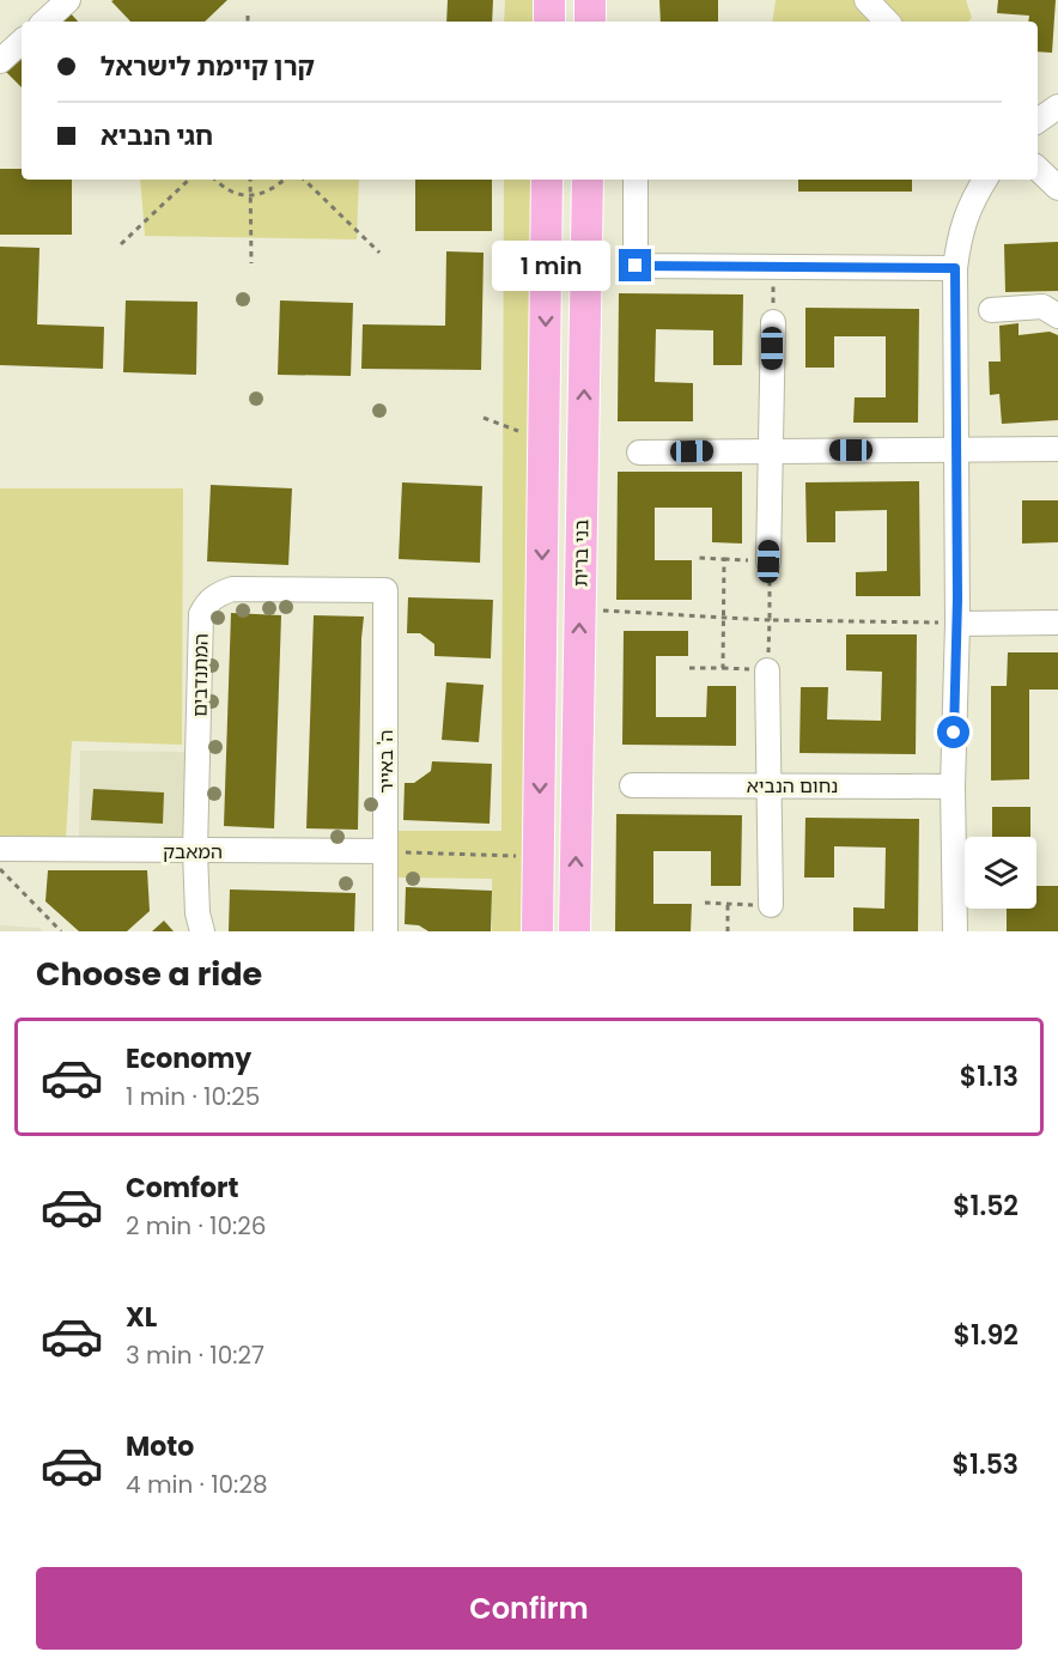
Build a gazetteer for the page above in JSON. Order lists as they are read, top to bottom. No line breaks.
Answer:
{"streets":{"main road":["בני ברית"],"street":["המתנדבים","ה' באייר","נחום הנביא","המאבק"]},"crossings":[["המתנדבים","ה' באייר"],["המתנדבים","המאבק"],["ה' באייר","המאבק"]],"page":{"banner":["קרן קיימת לישראל","חגי הנביא"],"bubble":"1 min","heading":"Choose a ride","list":[{"name":"Economy","note":"1 min · 10:25","value":"$1.13"},{"name":"Comfort","note":"2 min · 10:26","value":"$1.52"},{"name":"XL","note":"3 min · 10:27","value":"$1.92"},{"name":"Moto","note":"4 min · 10:28","value":"$1.53"}],"buttons":"Confirm"}}
